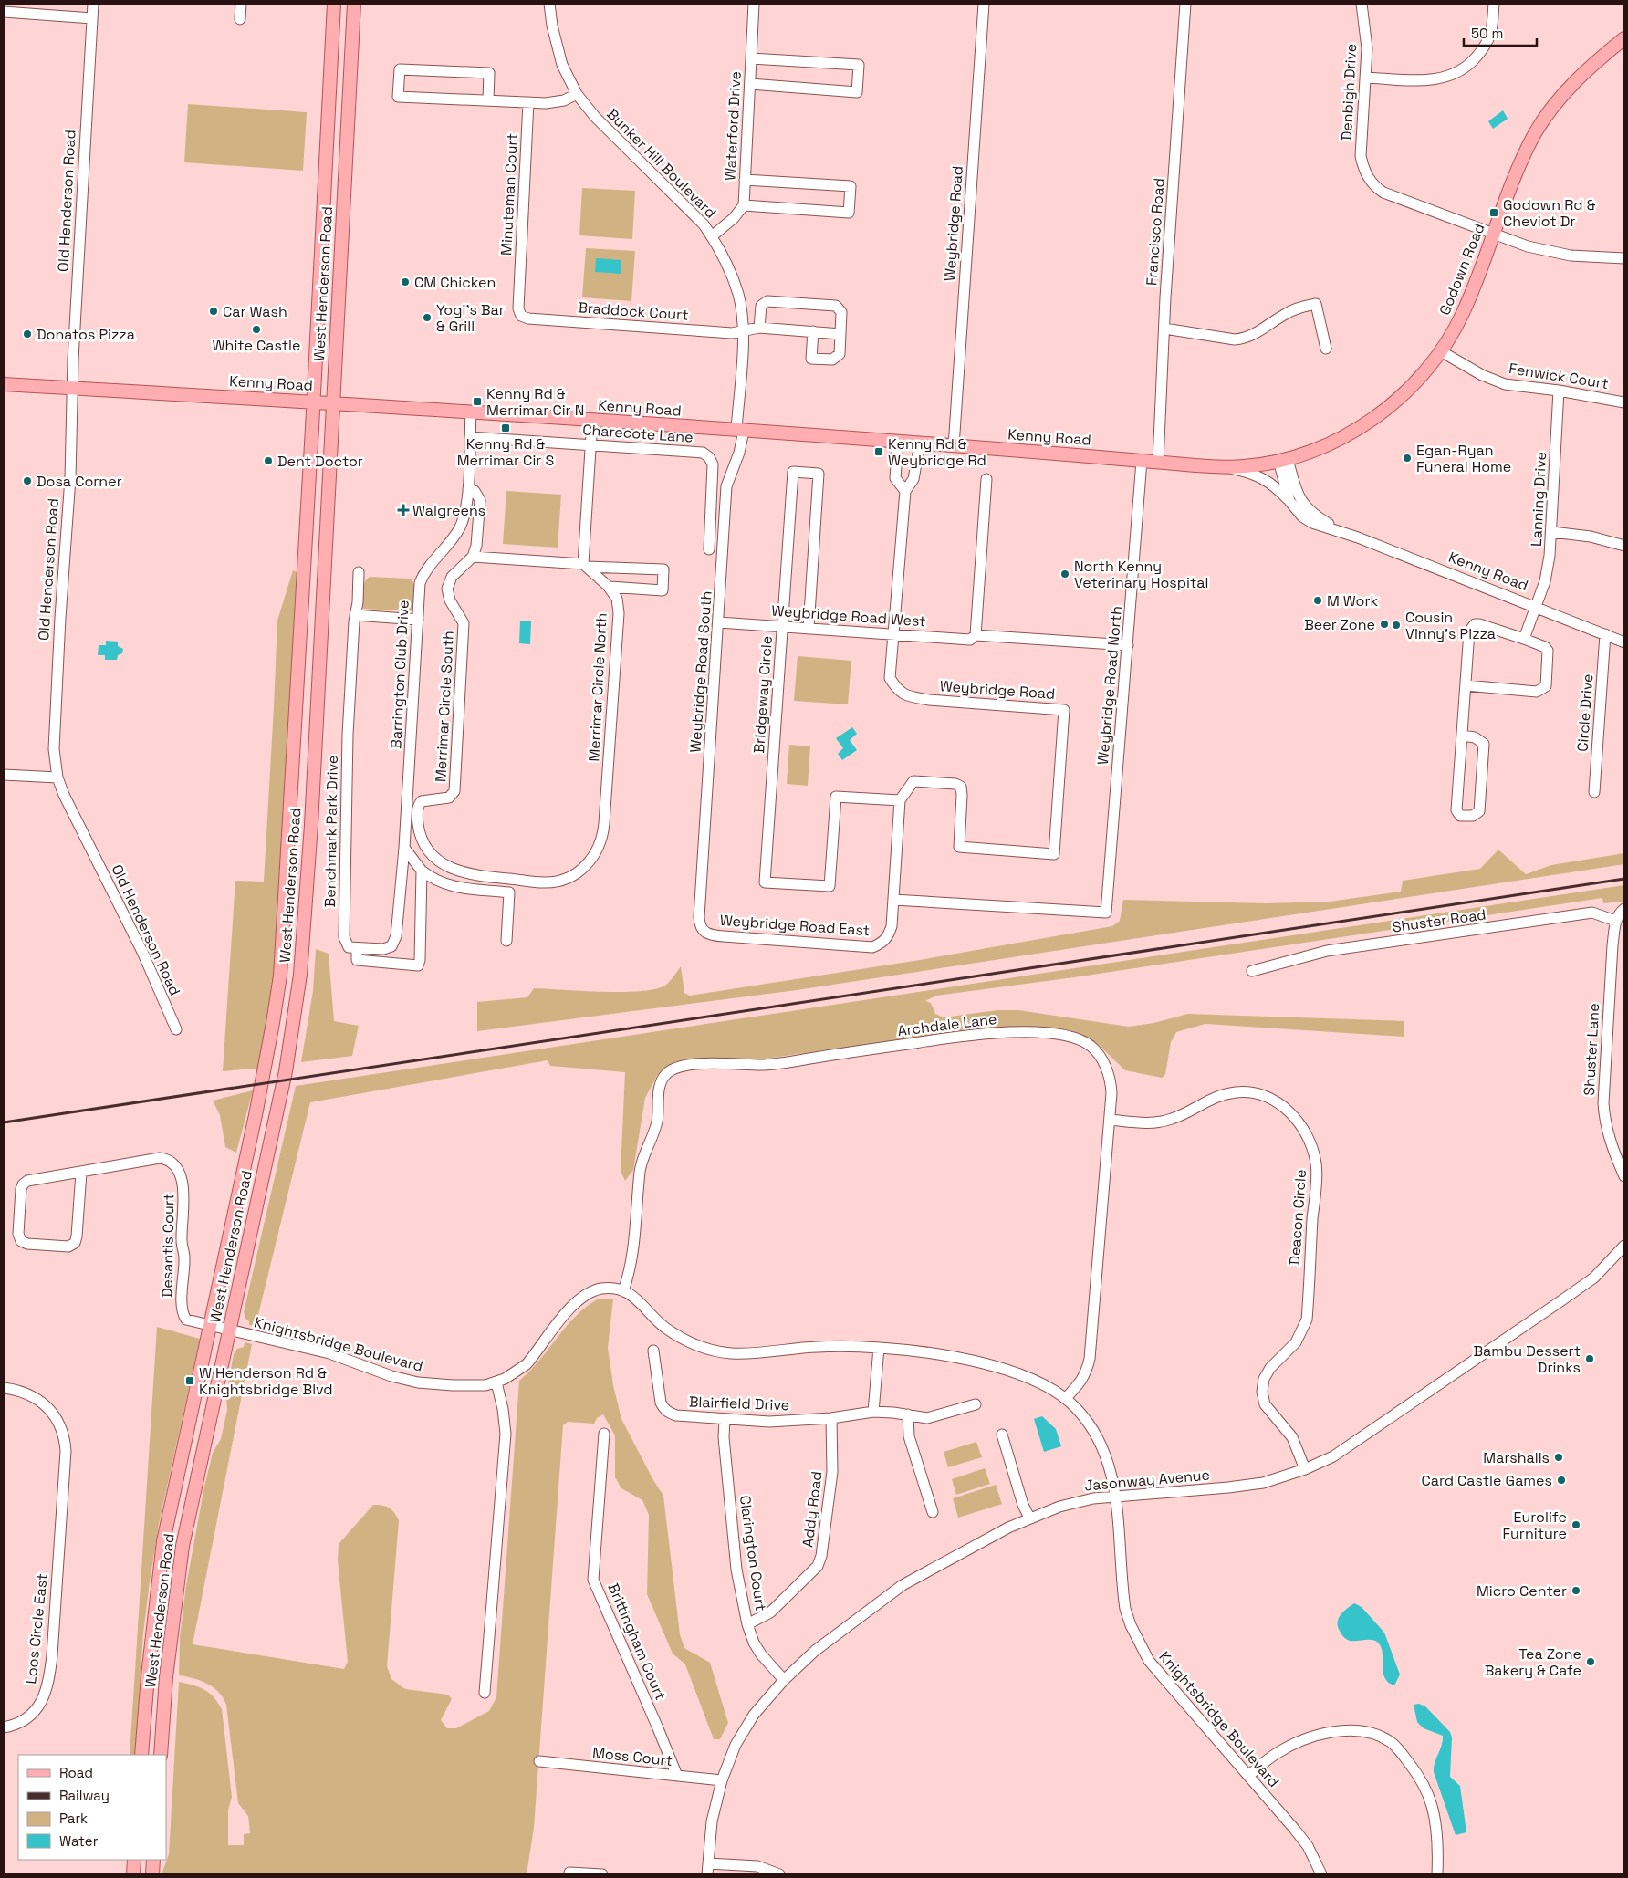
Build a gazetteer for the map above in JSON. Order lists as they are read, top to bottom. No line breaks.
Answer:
{"streets":{"main road":["Godown Road","West Henderson Road","Kenny Road"],"street":["Denbigh Drive","Waterford Drive","Bunker Hill Boulevard","Minuteman Court","Old Henderson Road","Weybridge Road","Francisco Road","Braddock Court","Fenwick Court","Charecote Lane","Lanning Drive","Weybridge Road West","Weybridge Road South","Barrington Club Drive","Weybridge Road North","Merrimar Circle North","Bridgeway Circle","Merrimar Circle South","Circle Drive","Benchmark Park Drive","Shuster Road","Weybridge Road East","Archdale Lane","Shuster Lane","Deacon Circle","Desantis Court","Knightsbridge Boulevard","Blairfield Drive","Jasonway Avenue","Addy Road","Clarington Court","Loos Circle East","Brittingham Court","Moss Court"]},"crossings":[["Denbigh Drive","Godown Road"],["Bunker Hill Boulevard","Braddock Court"],["Bunker Hill Boulevard","Kenny Road"],["Bunker Hill Boulevard","Weybridge Road South"],["Minuteman Court","Braddock Court"],["Old Henderson Road","Kenny Road"],["Weybridge Road","Kenny Road"],["Weybridge Road","Weybridge Road West"],["Weybridge Road","Bridgeway Circle"],["Weybridge Road","Weybridge Road East"],["Francisco Road","Kenny Road"],["Godown Road","Fenwick Court"],["Godown Road","Kenny Road"],["West Henderson Road","Kenny Road"],["West Henderson Road","Desantis Court"],["West Henderson Road","Knightsbridge Boulevard"],["Fenwick Court","Lanning Drive"],["Kenny Road","Lanning Drive"],["Kenny Road","Weybridge Road South"],["Kenny Road","Weybridge Road North"],["Kenny Road","Circle Drive"],["Weybridge Road West","Weybridge Road South"],["Weybridge Road West","Weybridge Road North"],["Weybridge Road West","Bridgeway Circle"],["Weybridge Road South","Weybridge Road East"],["Weybridge Road North","Weybridge Road East"],["Merrimar Circle North","Merrimar Circle South"],["Bridgeway Circle","Weybridge Road East"],["Shuster Road","Shuster Lane"],["Archdale Lane","Deacon Circle"],["Archdale Lane","Knightsbridge Boulevard"],["Deacon Circle","Jasonway Avenue"],["Desantis Court","Knightsbridge Boulevard"],["Knightsbridge Boulevard","Jasonway Avenue"],["Blairfield Drive","Addy Road"],["Blairfield Drive","Clarington Court"],["Jasonway Avenue","Clarington Court"],["Jasonway Avenue","Moss Court"],["Addy Road","Clarington Court"],["Brittingham Court","Moss Court"]],"places":{"transit":["Godown Rd & Cheviot Dr","Kenny Rd & Merrimar Cir N","Kenny Rd & Merrimar Cir S","Kenny Rd & Weybridge Rd","W Henderson Rd & Knightsbridge Blvd"],"other":["CM Chicken","Car Wash","Yogi's Bar & Grill","White Castle","Donatos Pizza","Egan-Ryan Funeral Home","Dent Doctor","Dosa Corner","North Kenny Veterinary Hospital","M Work","Beer Zone","Cousin Vinny's Pizza","Bambu Dessert Drinks","Marshalls","Card Castle Games","Eurolife Furniture","Micro Center","Tea Zone Bakery & Cafe"],"health":["Walgreens"]},"legend":["Road","Railway","Park","Water"],"scale_bar":"50 m"}
